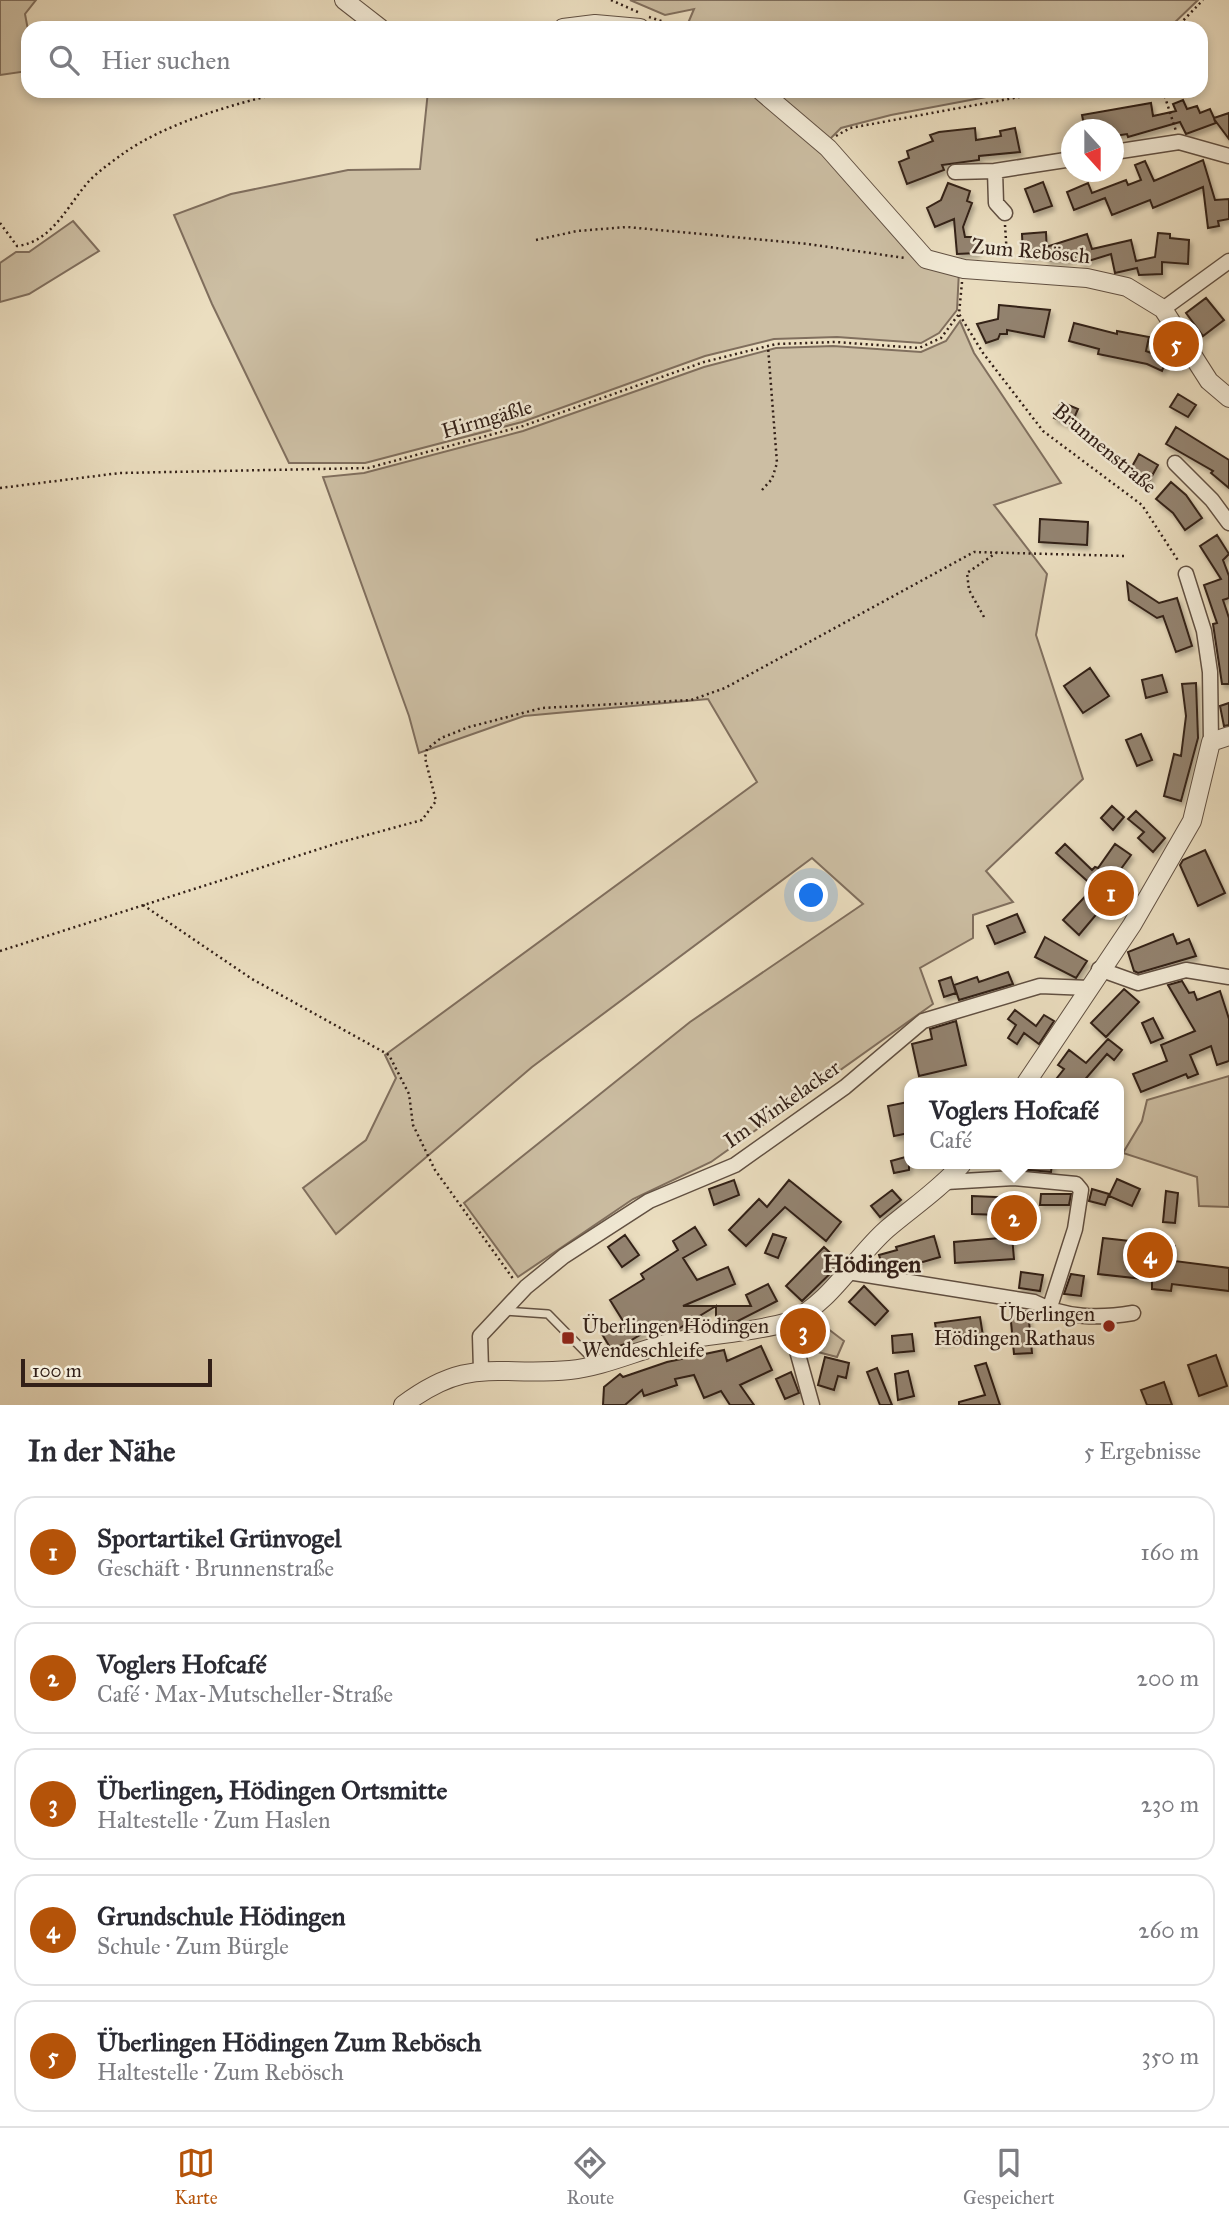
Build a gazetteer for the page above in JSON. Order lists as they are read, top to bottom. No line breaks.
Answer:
{"streets":{"street":["Zum Rebösch","Im Winkelacker"],"path":["Hirmgäßle","Brunnenstraße"]},"crossings":[["Hirmgäßle","Brunnenstraße"]],"districts":["Hödingen"],"places":{"other":["Überlingen Hödingen Rathaus"],"transit":["Überlingen Hödingen Wendeschleife"]},"scale_bar":"100 m","north":"bottom","page":{"search":"Hier suchen","pins":["5","1","2","4","3"],"popup":["Voglers Hofcafé","Café"],"scale":"100 m","heading":["In der Nähe","5 Ergebnisse"],"list":[{"mark":"1","name":"Sportartikel Grünvogel","note":"Geschäft · Brunnenstraße","value":"160 m"},{"mark":"2","name":"Voglers Hofcafé","note":"Café · Max-Mutscheller-Straße","value":"200 m"},{"mark":"3","name":"Überlingen, Hödingen Ortsmitte","note":"Haltestelle · Zum Haslen","value":"230 m"},{"mark":"4","name":"Grundschule Hödingen","note":"Schule · Zum Bürgle","value":"260 m"},{"mark":"5","name":"Überlingen Hödingen Zum Rebösch","note":"Haltestelle · Zum Rebösch","value":"350 m"}],"nav":["Karte","Route","Gespeichert"]}}
